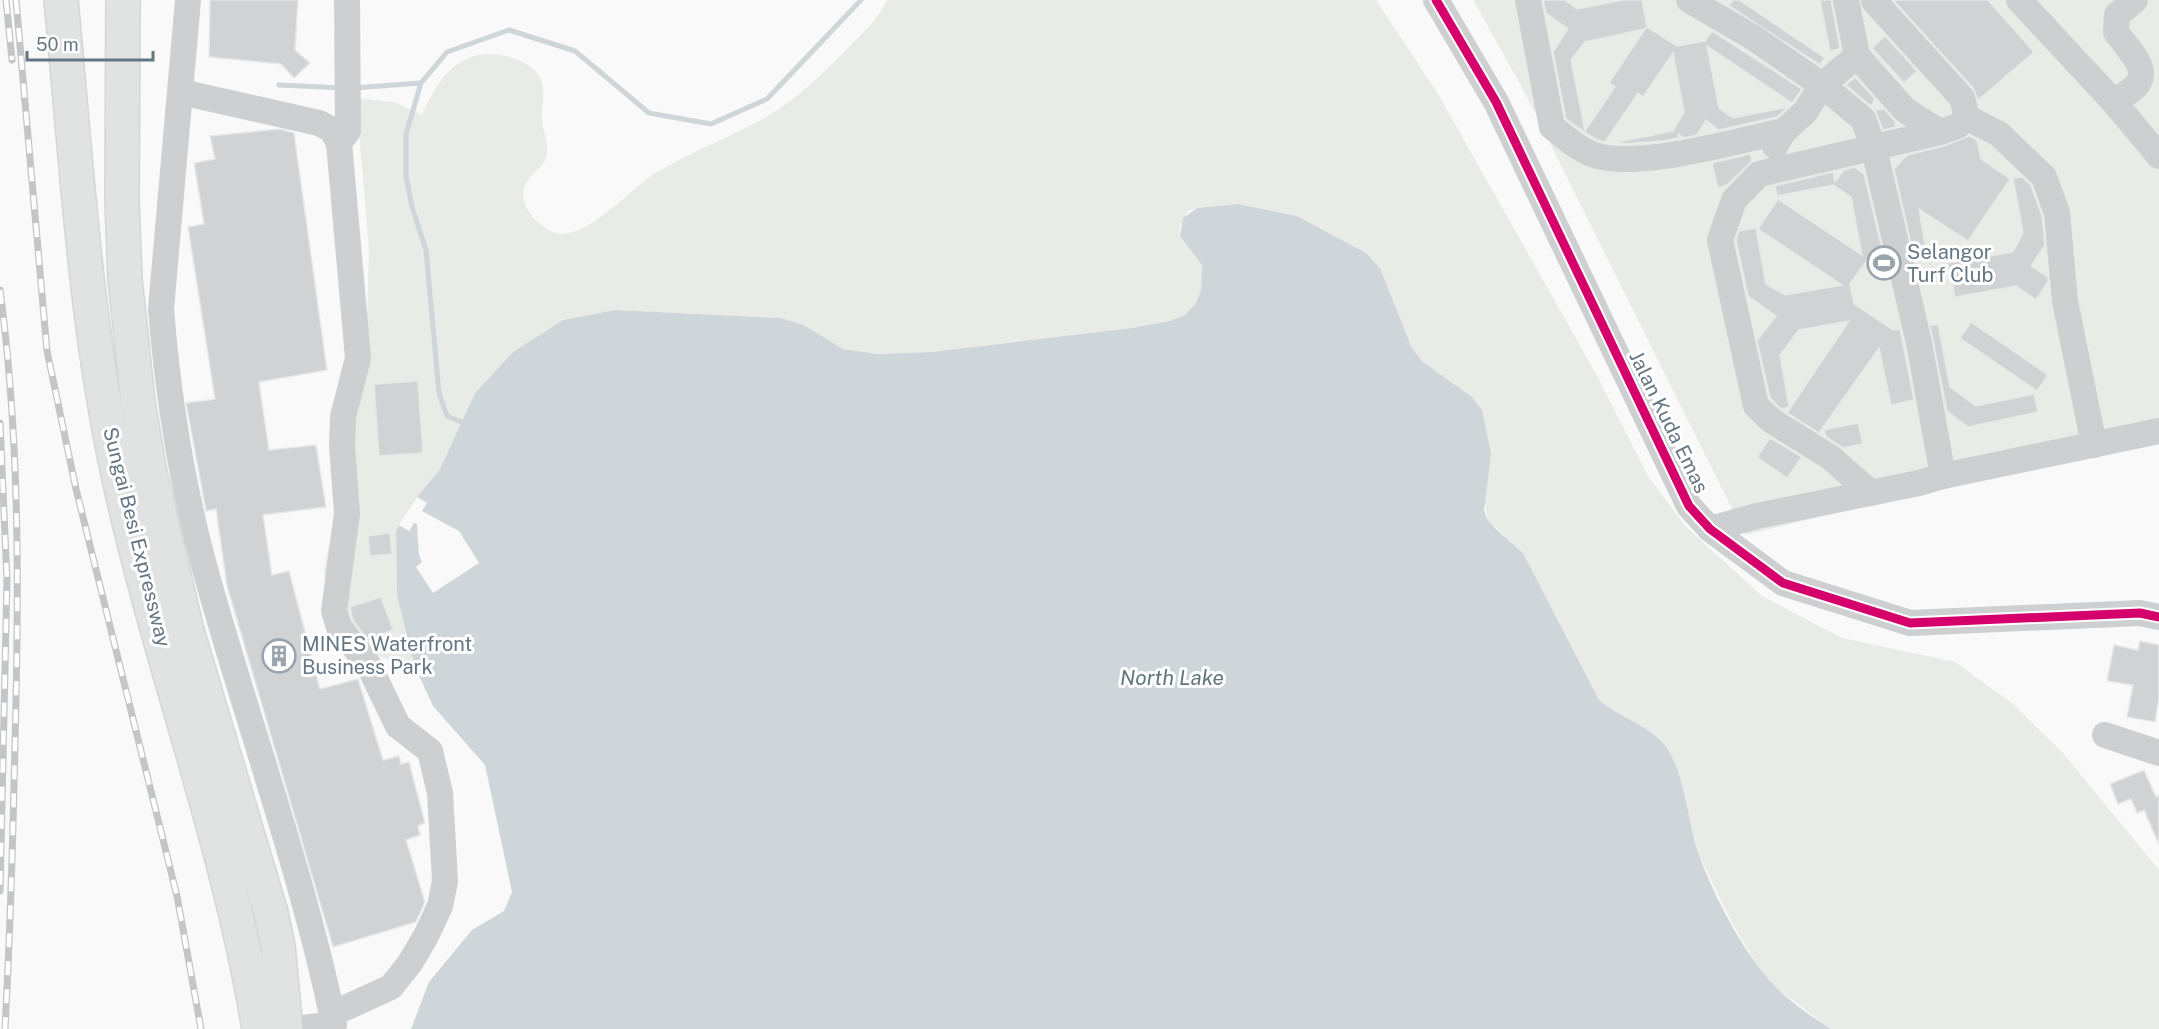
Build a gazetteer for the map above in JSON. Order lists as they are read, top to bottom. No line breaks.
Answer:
{"streets":{"highway":["Sungai Besi Expressway"],"street":["Jalan Kuda Emas"]},"water":["North Lake"],"places":{"sports":["Selangor Turf Club"],"building":["MINES Waterfront Business Park"]},"scale_bar":"50 m"}
